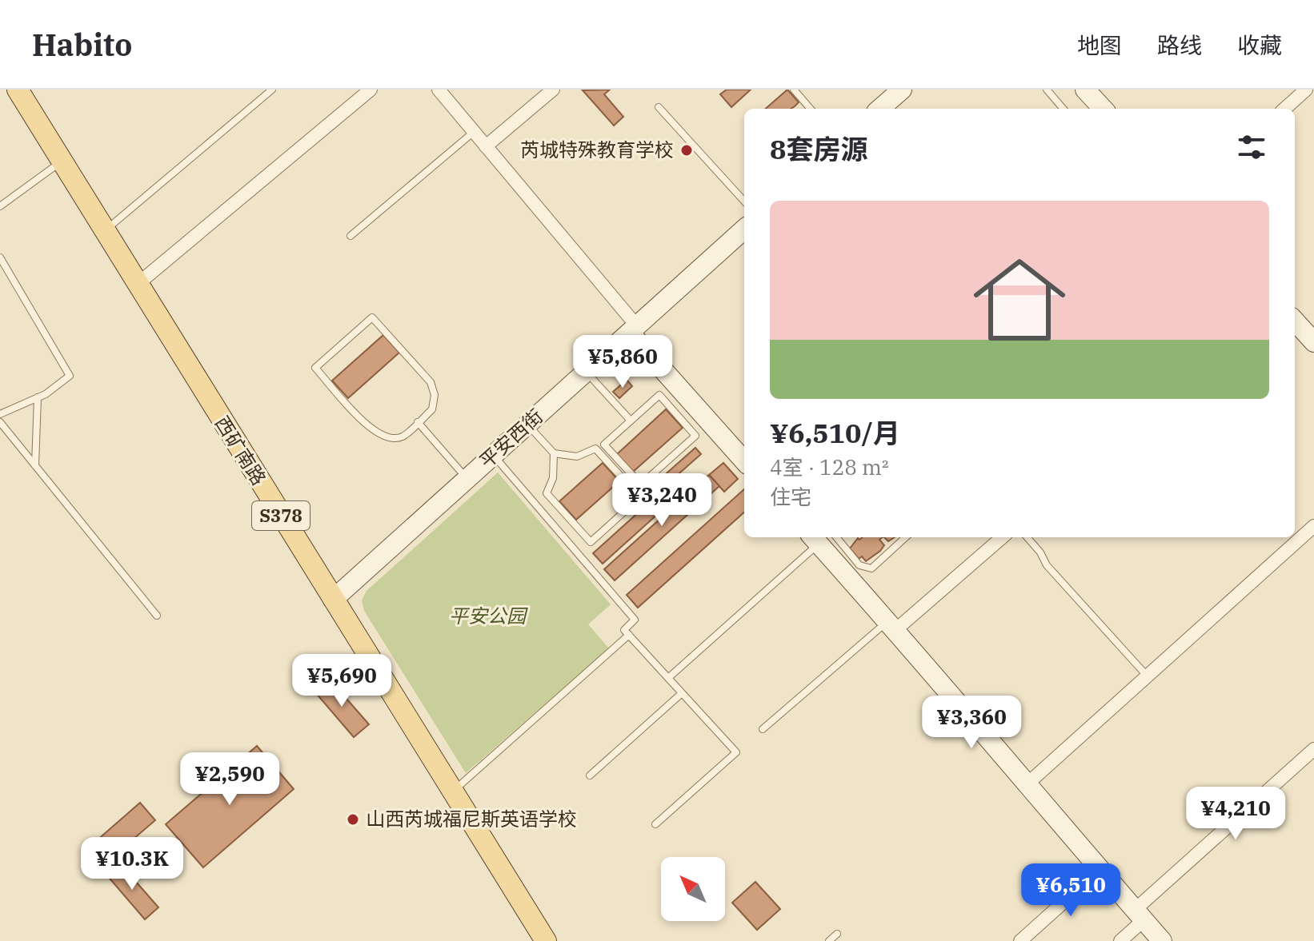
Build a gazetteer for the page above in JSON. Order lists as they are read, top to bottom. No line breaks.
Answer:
{"streets":{"main road":["西矿南路","S378"],"street":["平安西街"]},"crossings":[["平安西街","西矿南路"]],"parks":["平安公园"],"places":["芮城特殊教育学校","山西芮城福尼斯英语学校"],"north":"top left","page":{"header":"Habito","nav":["地图","路线","收藏"],"heading":"8套房源","list":[{"name":"¥6,510/月","note":"4室 · 128 m² · 住宅"}],"price":["¥5,860","¥3,240","¥5,690","¥3,360","¥2,590","¥4,210","¥10.3K","¥6,510"]}}
